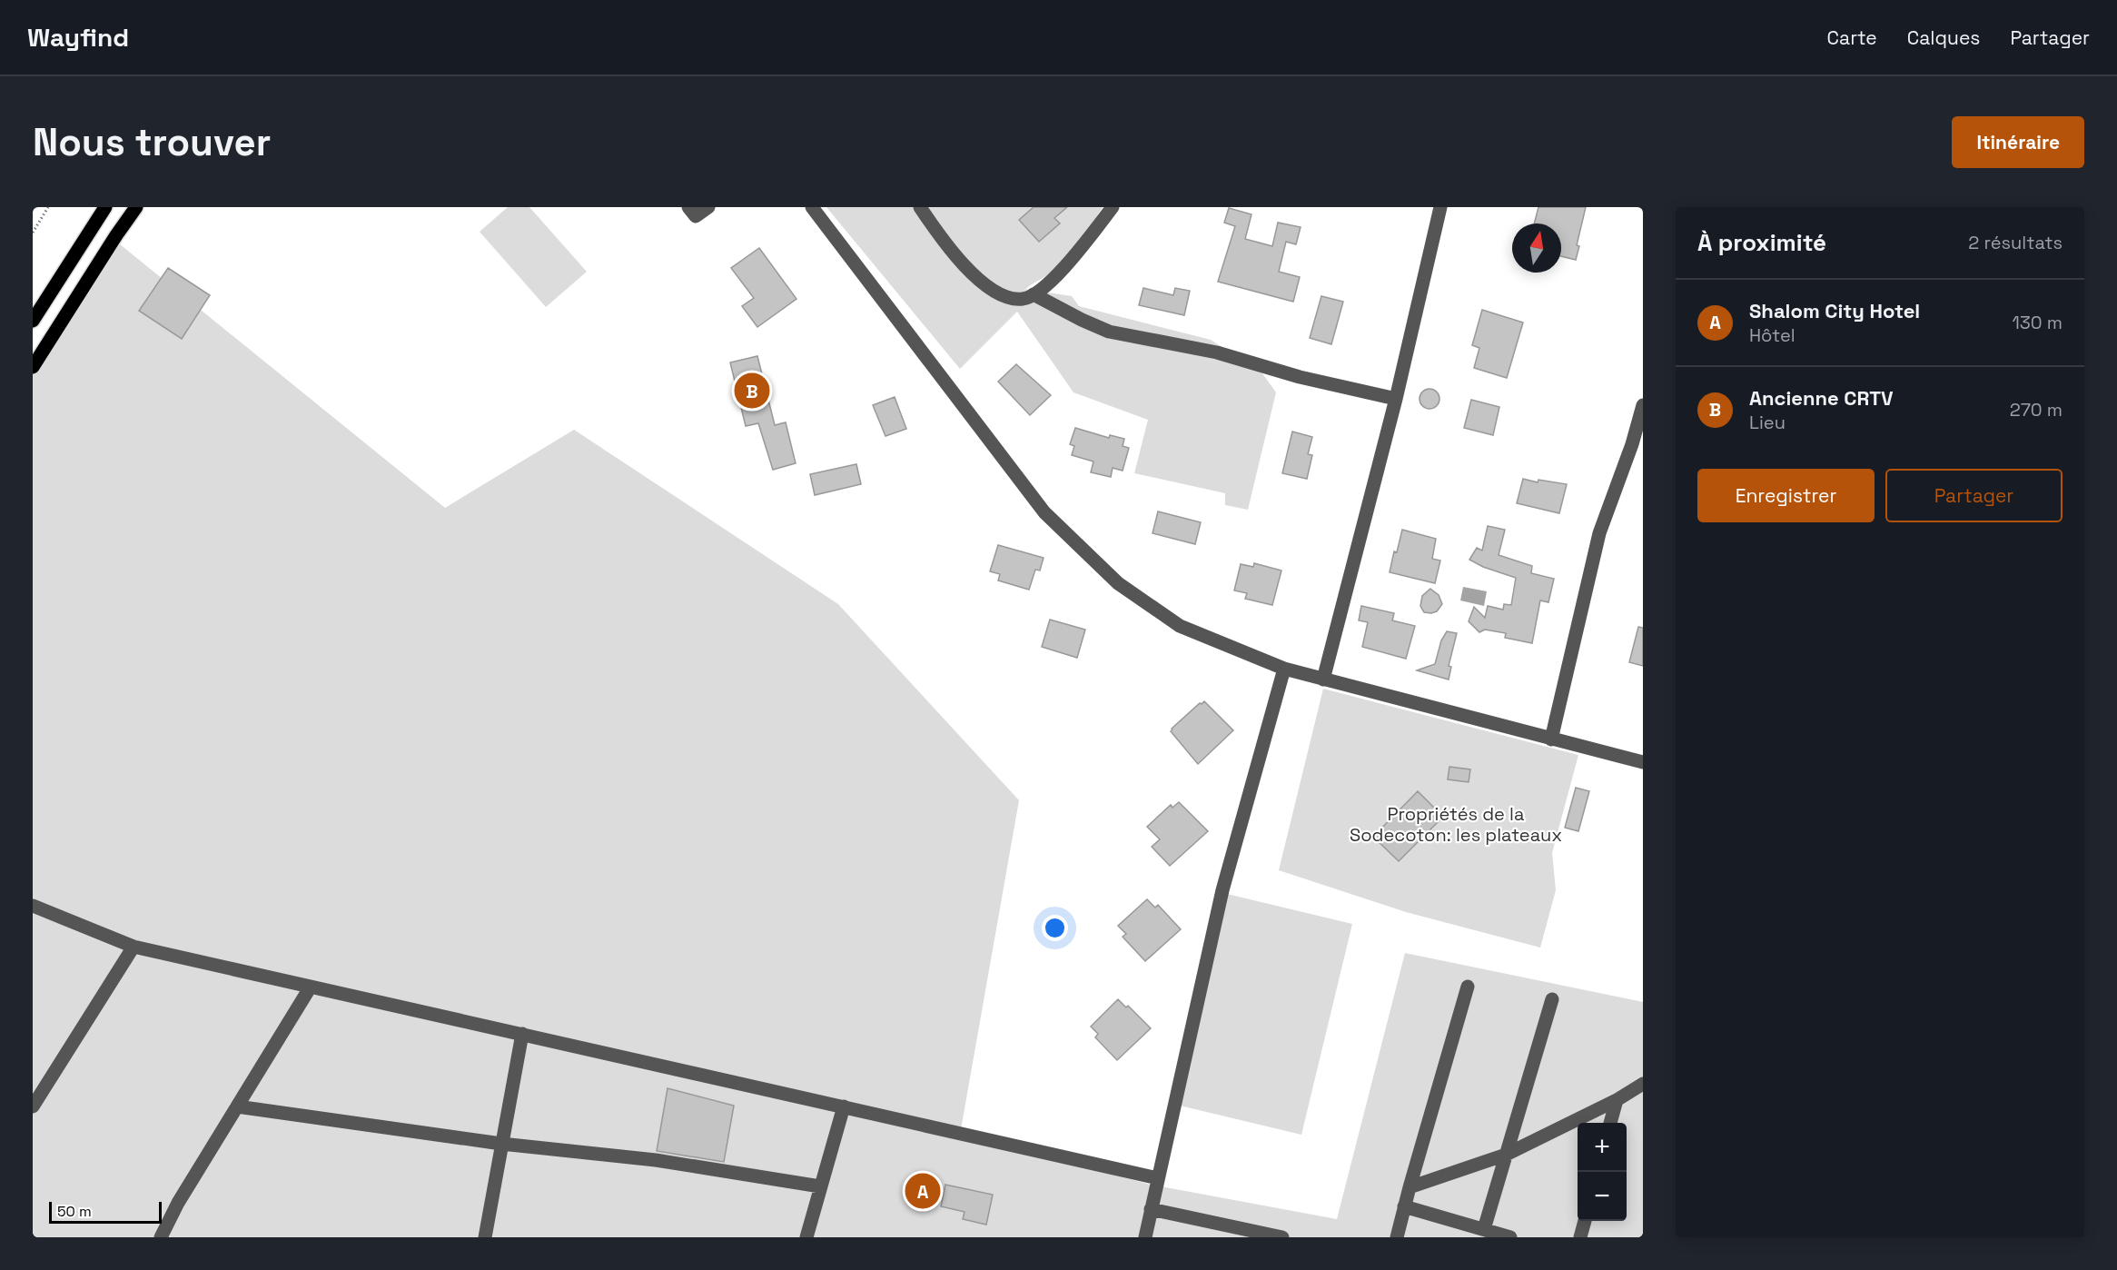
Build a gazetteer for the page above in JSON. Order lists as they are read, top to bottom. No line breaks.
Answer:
{"parks":["Propriétés de la Sodecoton: les plateaux"],"scale_bar":"50 m","north":"top","page":{"header":"Wayfind","nav":["Carte","Calques","Partager"],"buttons":["Itinéraire",["Enregistrer","Partager"]],"title":"Nous trouver","heading":["À proximité","2 résultats"],"list":[{"mark":"A","name":"Shalom City Hotel","note":"Hôtel","value":"130 m"},{"mark":"B","name":"Ancienne CRTV","note":"Lieu","value":"270 m"}],"pins":["B","A"],"map_buttons":["+","−"],"scale":"50 m"}}
